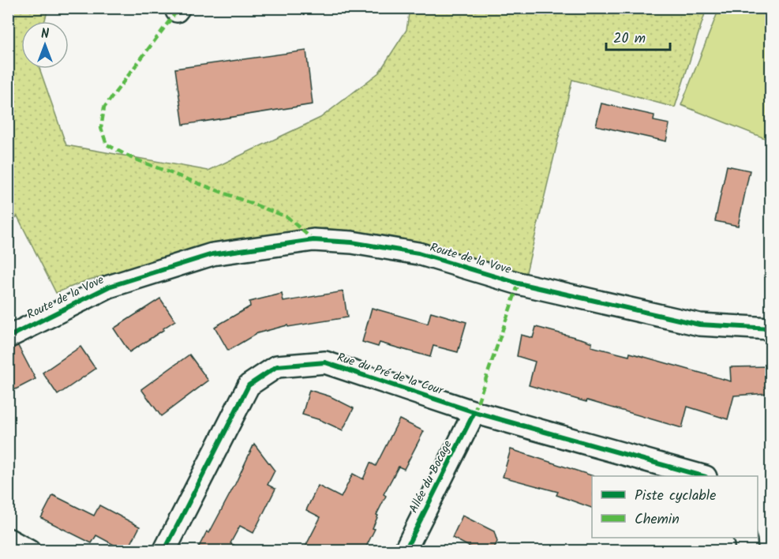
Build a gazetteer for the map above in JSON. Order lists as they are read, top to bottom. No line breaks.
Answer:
{"streets":{"street":["Route de la Vove","Rue du Pré de la Cour","Allée du Bocage"]},"crossings":[["Rue du Pré de la Cour","Allée du Bocage"]],"legend":["Piste cyclable","Chemin"],"scale_bar":"20 m","north":"top"}
